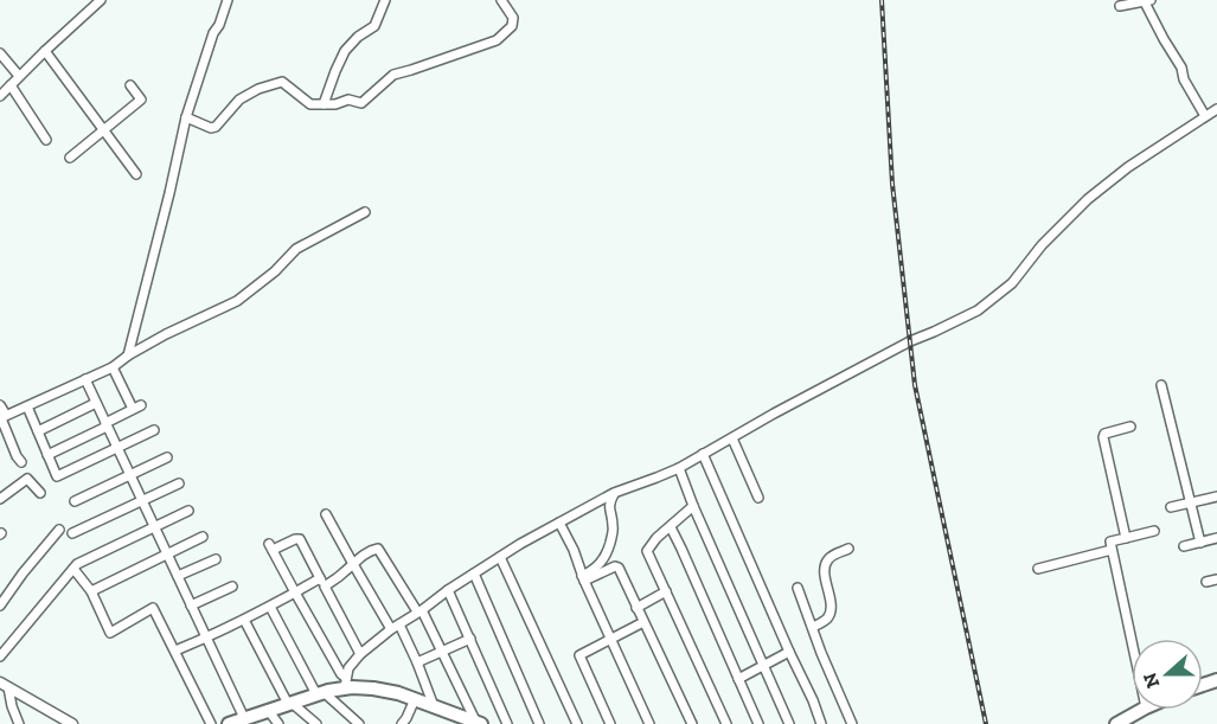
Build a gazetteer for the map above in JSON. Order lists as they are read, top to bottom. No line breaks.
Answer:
{"north":"left"}
